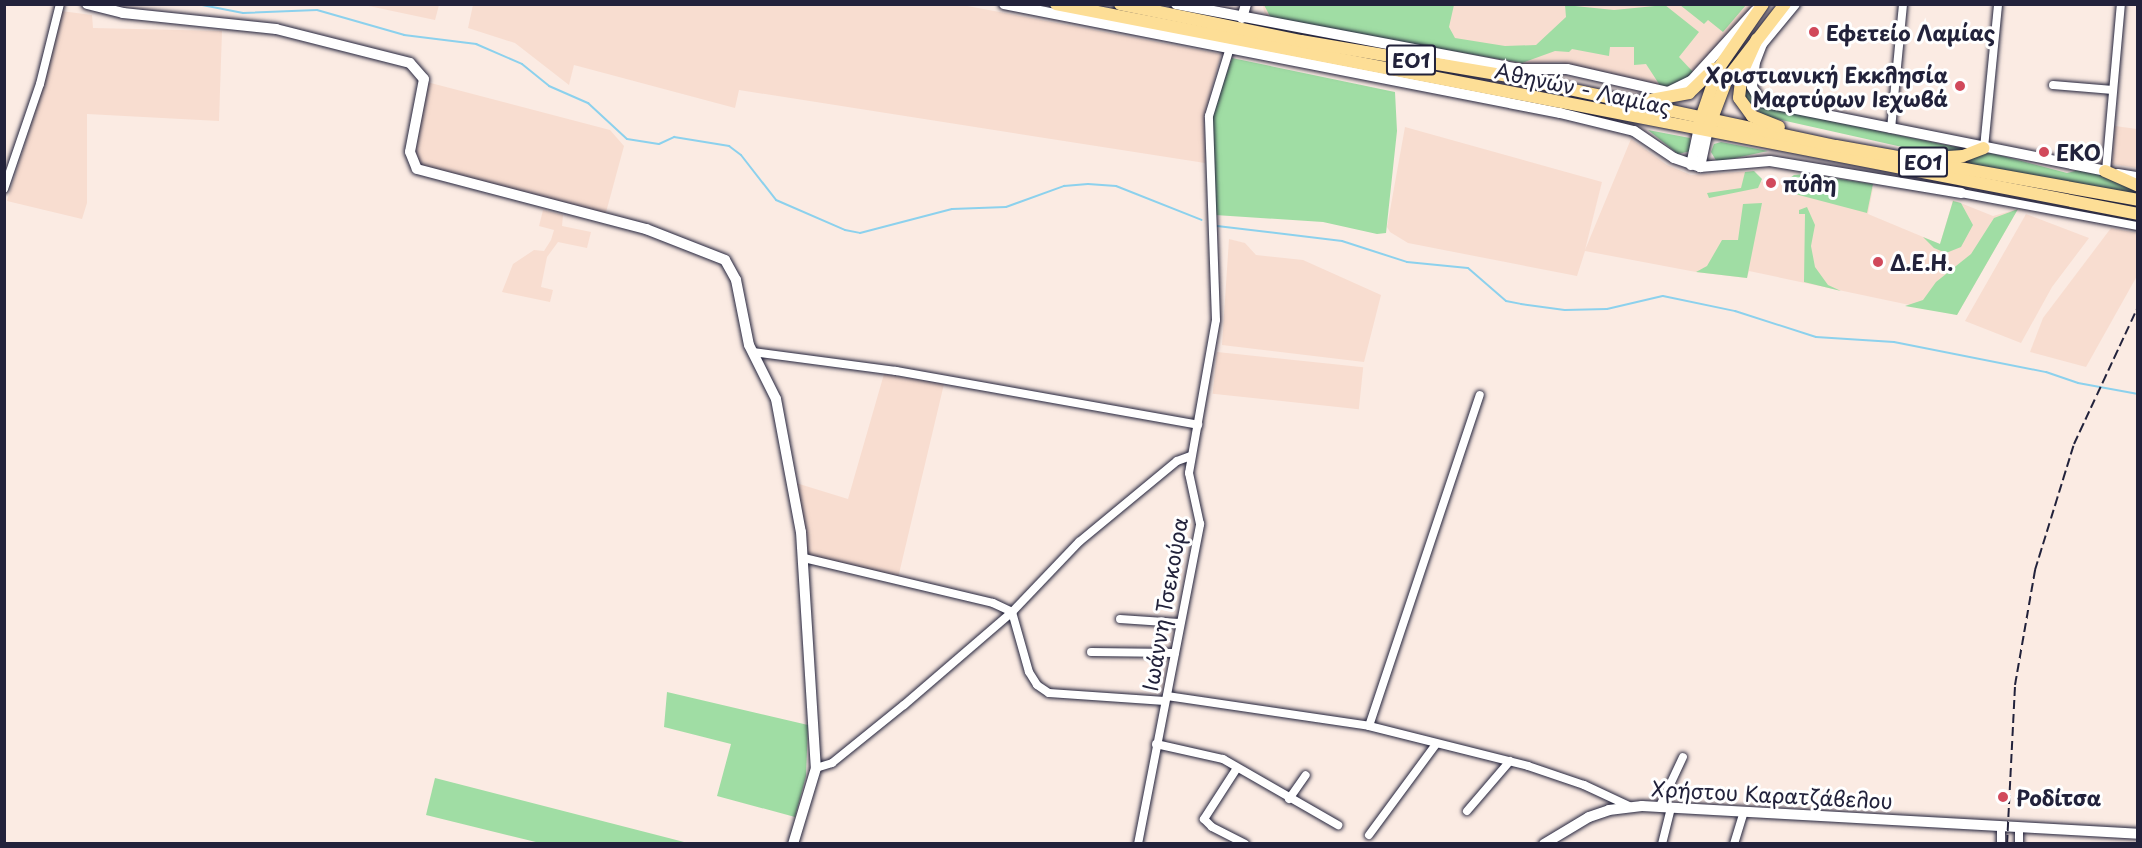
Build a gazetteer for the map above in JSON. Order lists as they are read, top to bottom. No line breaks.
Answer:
{"streets":{"main road":["ΕΟ1","Αθηνών - Λαμίας"],"street":["Ιωάννη Τσεκούρα","Χρήστου Καρατζάβελου"]},"places":["Εφετείο Λαμίας","Χριστιανική Εκκλησία Μαρτύρων Ιεχωβά","EKO","πύλη","Δ.Ε.Η.","Ροδίτσα"]}
